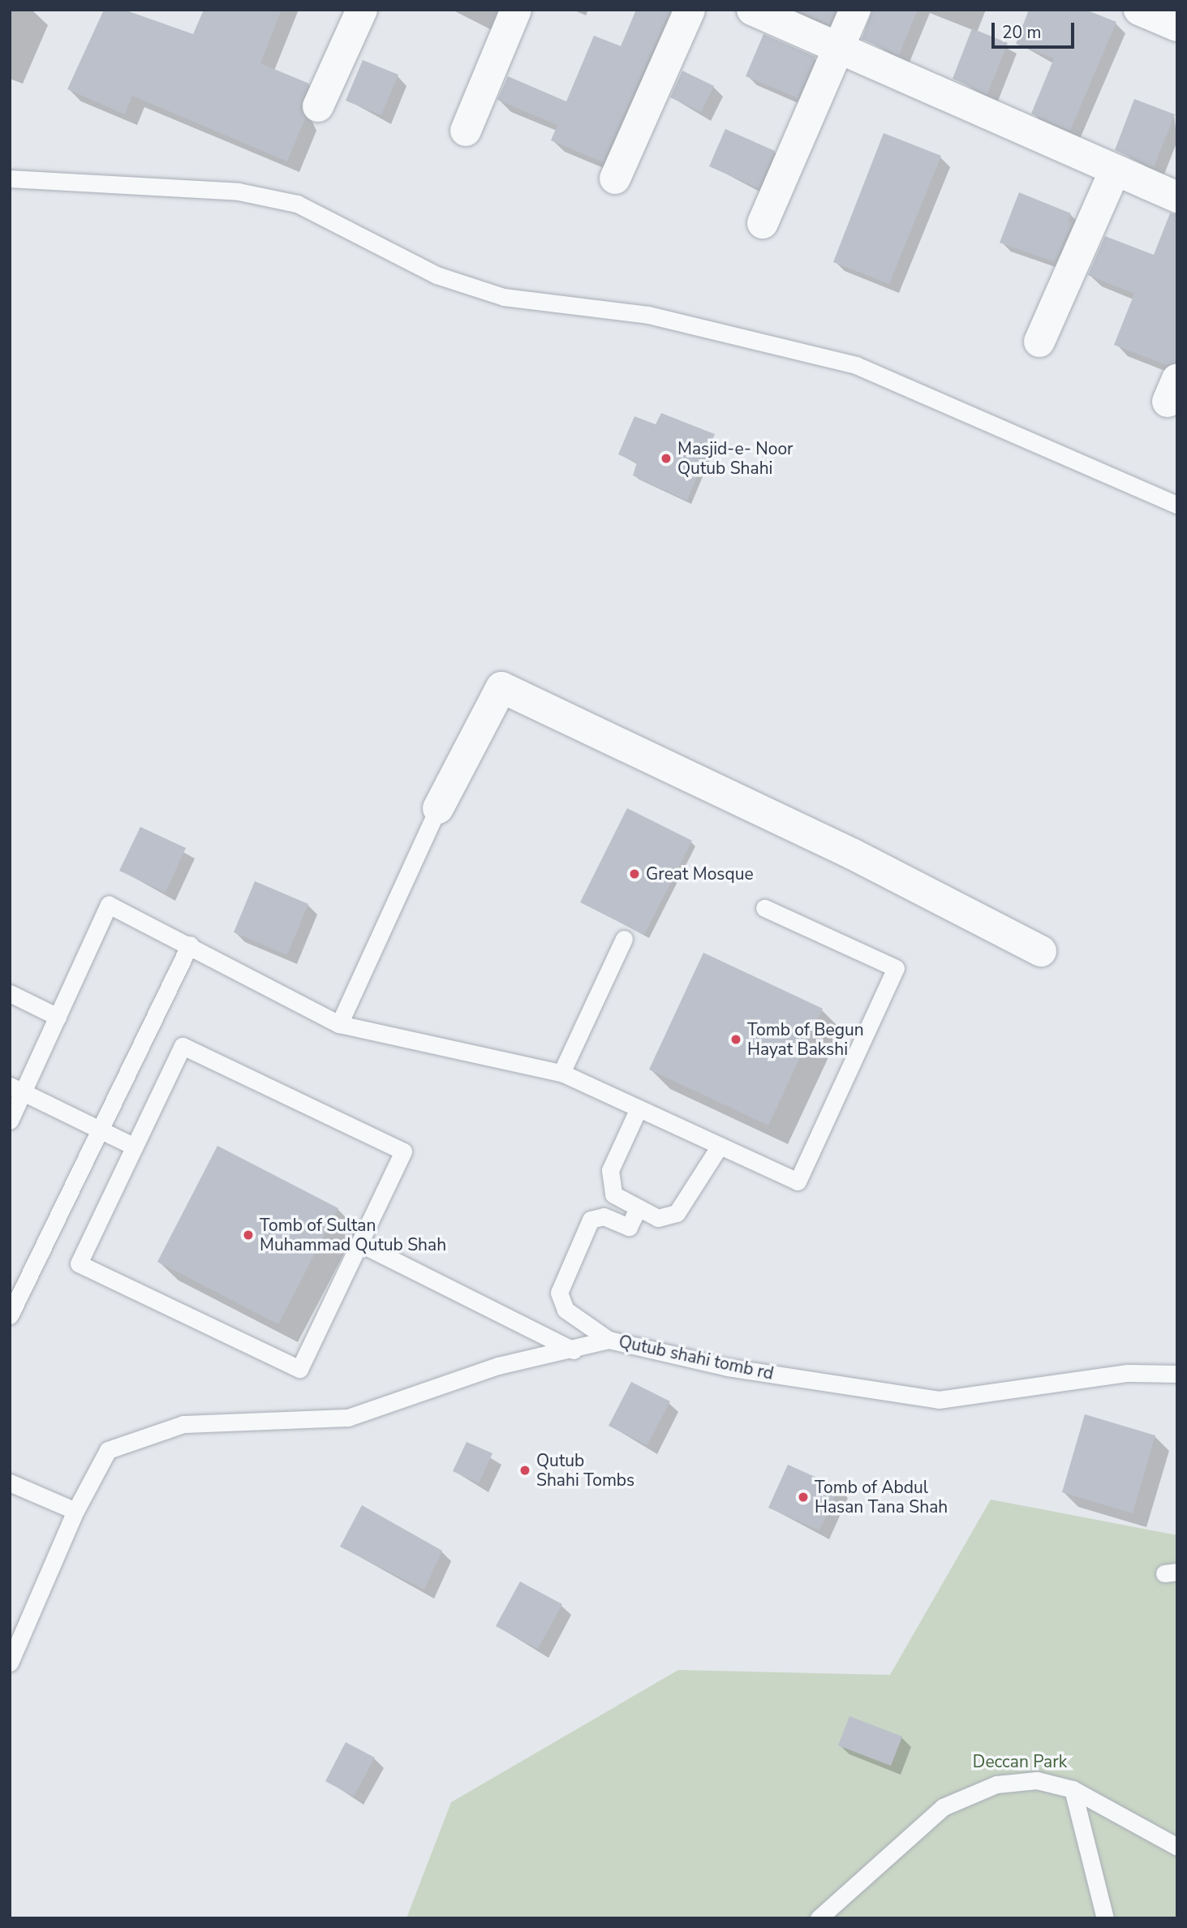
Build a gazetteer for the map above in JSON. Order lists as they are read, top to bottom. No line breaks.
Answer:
{"streets":{"lane":["Qutub shahi tomb rd"]},"parks":["Deccan Park"],"places":["Masjid-e- Noor Qutub Shahi","Great Mosque","Tomb of Begun Hayat Bakshi","Tomb of Sultan Muhammad Qutub Shah","Qutub Shahi Tombs","Tomb of Abdul Hasan Tana Shah"],"scale_bar":"20 m"}
